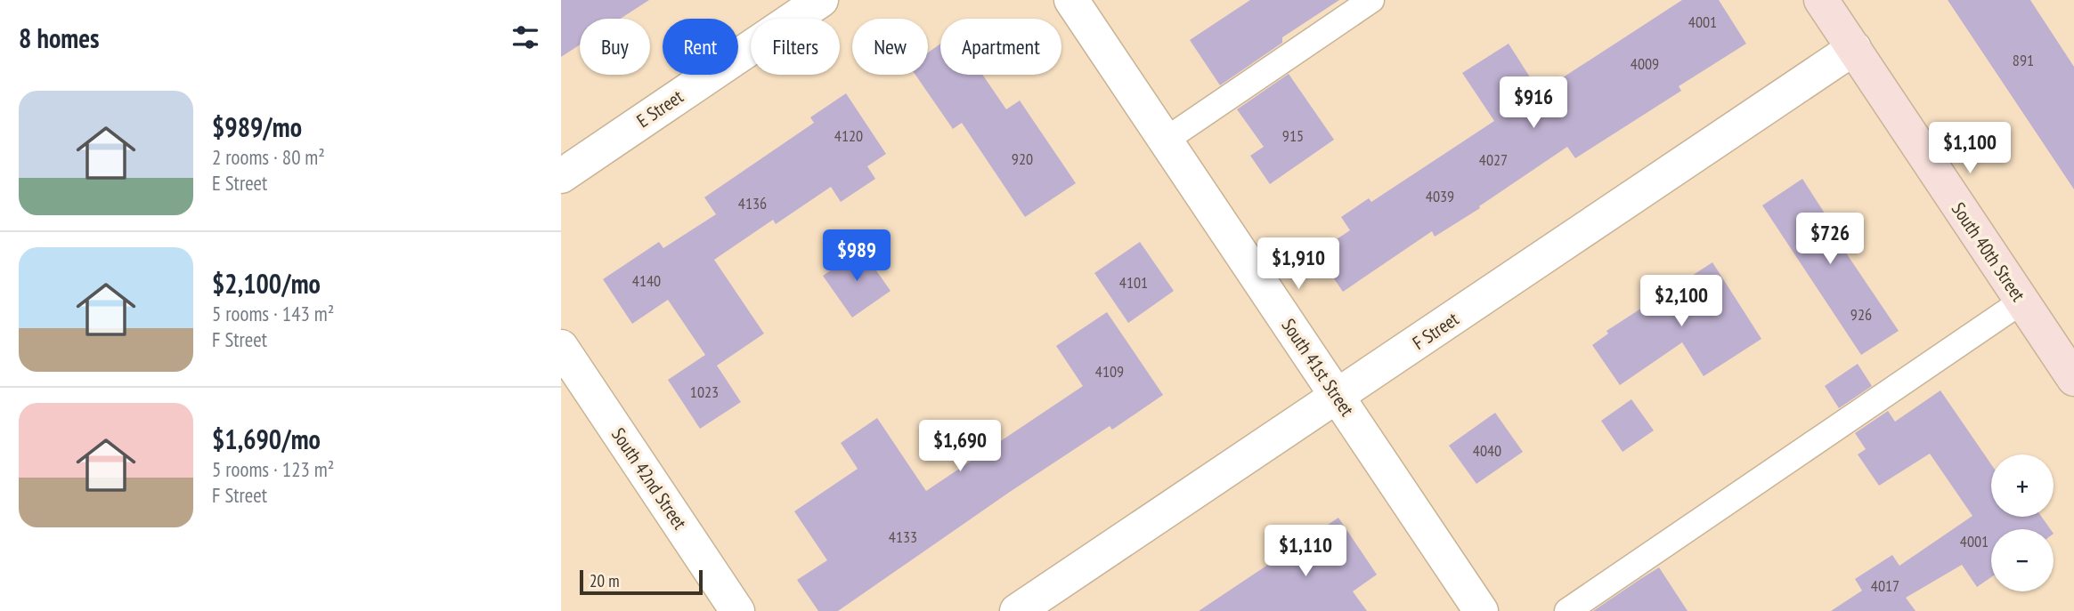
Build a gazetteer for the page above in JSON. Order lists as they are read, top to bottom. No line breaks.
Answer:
{"streets":{"main road":["South 40th Street"],"street":["E Street","F Street","South 41st Street","South 42nd Street"]},"crossings":[["South 40th Street","F Street"],["F Street","South 41st Street"]],"house_numbers":["4001","891","4009","4120","915","920","4027","4039","4136","4140","4101","926","4109","1023","4040","4133","4001","4017"],"scale_bar":"20 m","page":{"heading":"8 homes","chip":["Buy","Rent","Filters","New","Apartment"],"list":[{"name":"$989/mo","note":"2 rooms · 80 m² · E Street"},{"name":"$2,100/mo","note":"5 rooms · 143 m² · F Street"},{"name":"$1,690/mo","note":"5 rooms · 123 m² · F Street"}],"price":["$916","$1,100","$726","$989","$1,910","$2,100","$1,690","$1,110"],"map_buttons":["+","−"],"scale":"20 m"}}
